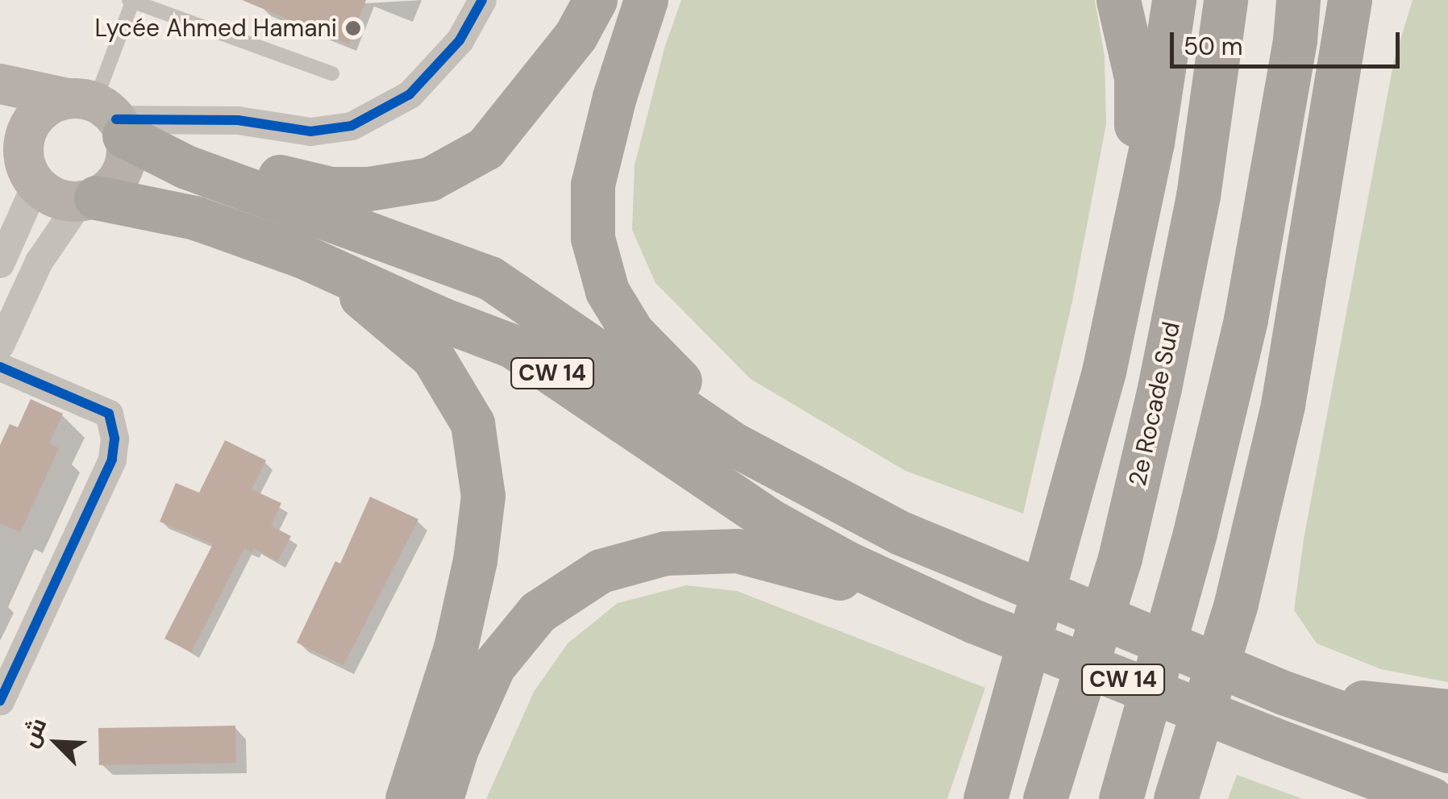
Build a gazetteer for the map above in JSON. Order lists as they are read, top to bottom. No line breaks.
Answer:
{"streets":{"highway":["CW 14","2e Rocade Sud"]},"places":["Lycée Ahmed Hamani"],"scale_bar":"50 m","north":"top left"}
